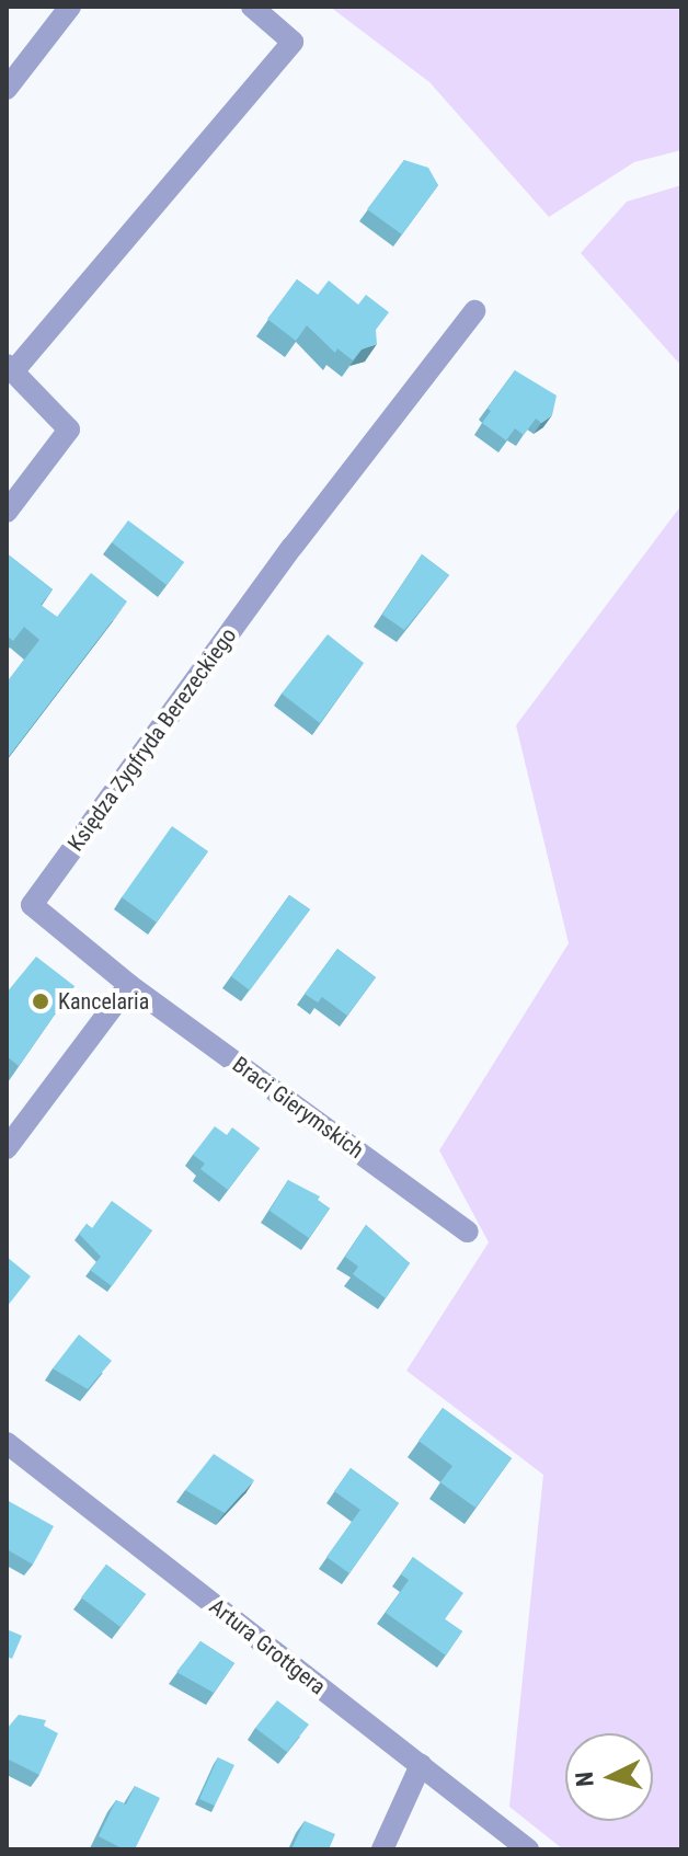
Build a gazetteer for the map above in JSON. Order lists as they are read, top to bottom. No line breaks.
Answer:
{"streets":{"street":["Księdza Zygfryda Berezeckiego","Braci Gierymskich","Artura Grottgera"]},"crossings":[["Księdza Zygfryda Berezeckiego","Braci Gierymskich"]],"places":["Kancelaria"],"north":"left"}
